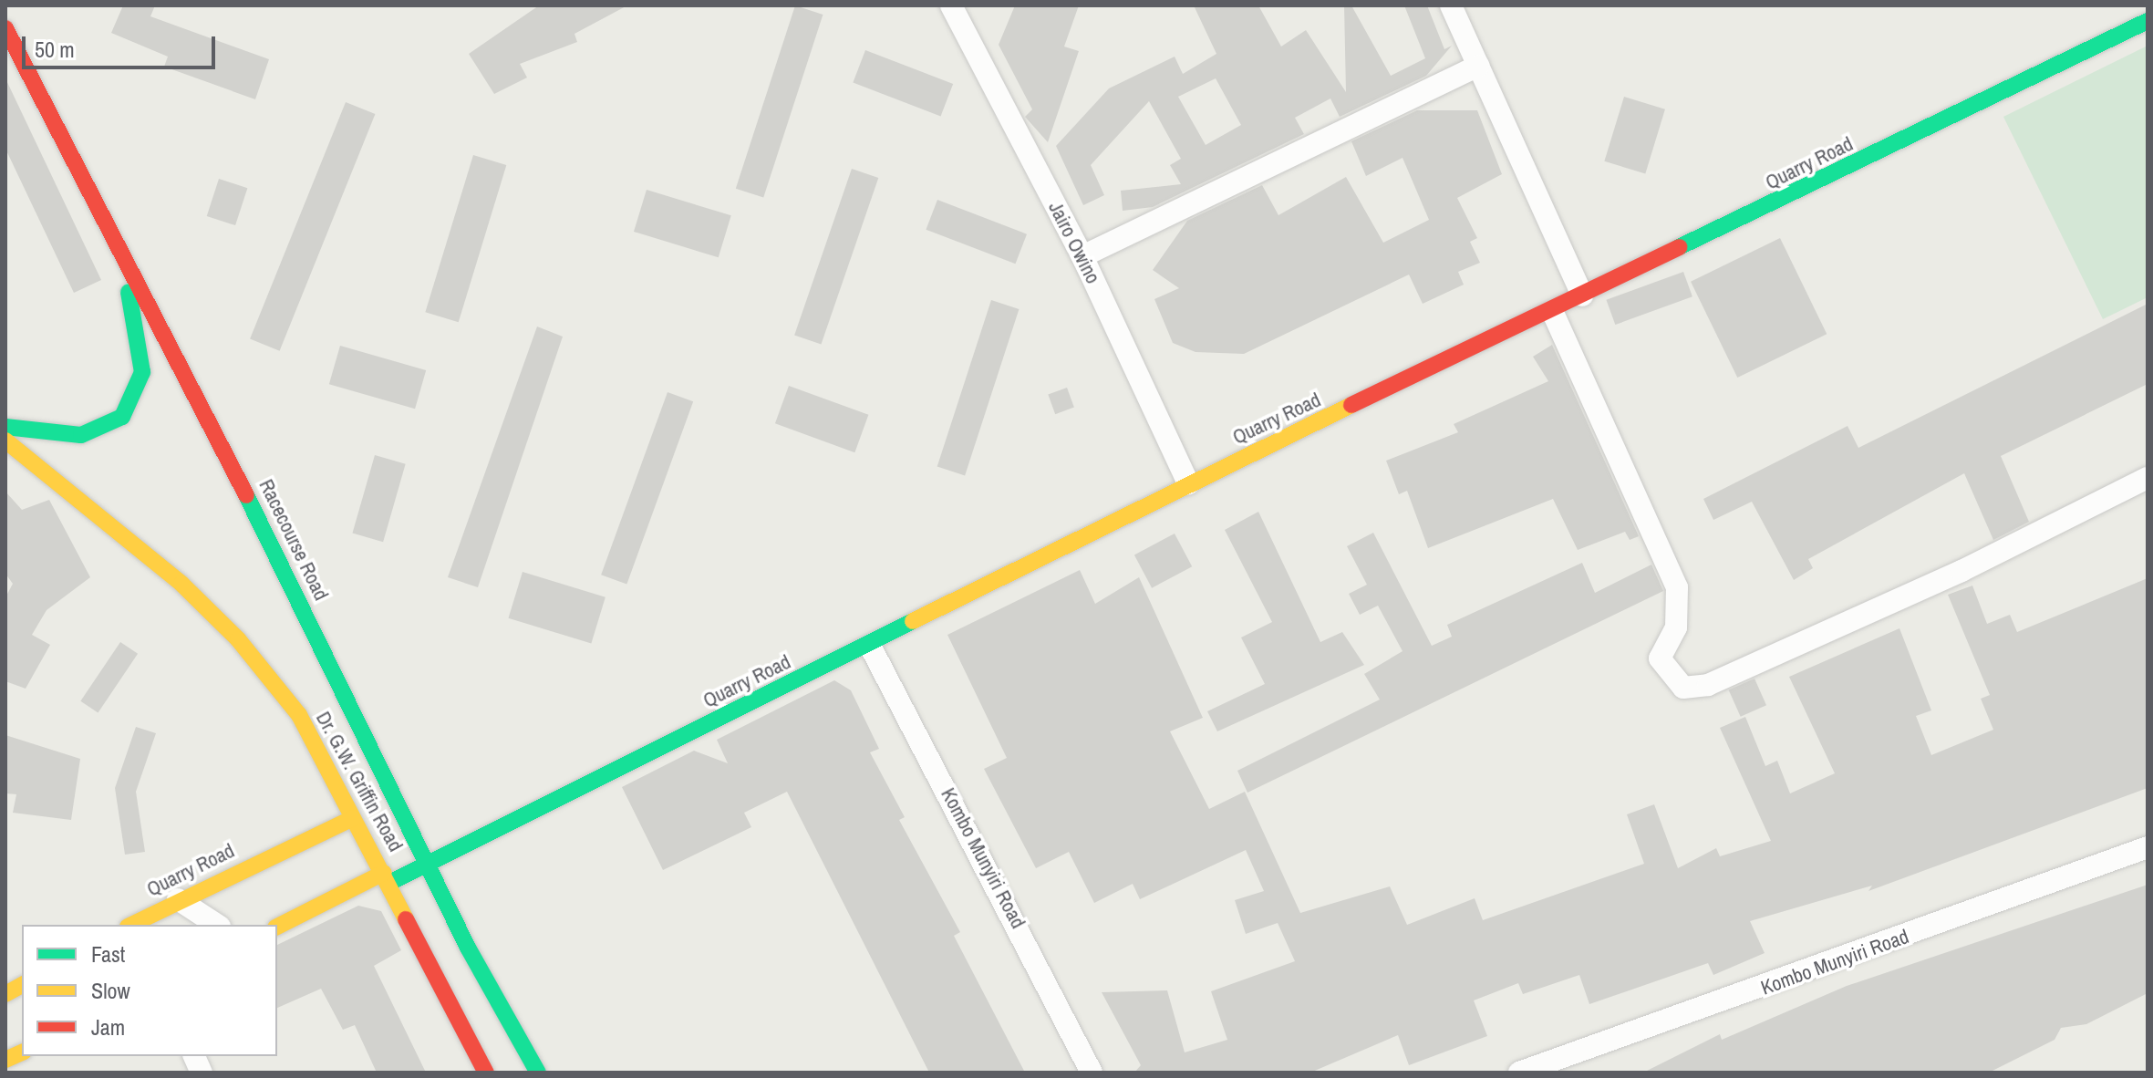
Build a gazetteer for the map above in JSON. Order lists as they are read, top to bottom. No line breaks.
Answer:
{"streets":{"main road":["Quarry Road","Racecourse Road","Dr. G.W. Griffin Road"],"street":["Jairo Owino","Kombo Munyiri Road"]},"crossings":[["Quarry Road","Jairo Owino"],["Quarry Road","Racecourse Road"],["Quarry Road","Dr. G.W. Griffin Road"],["Quarry Road","Kombo Munyiri Road"]],"legend":["Fast","Slow","Jam"],"scale_bar":"50 m"}
